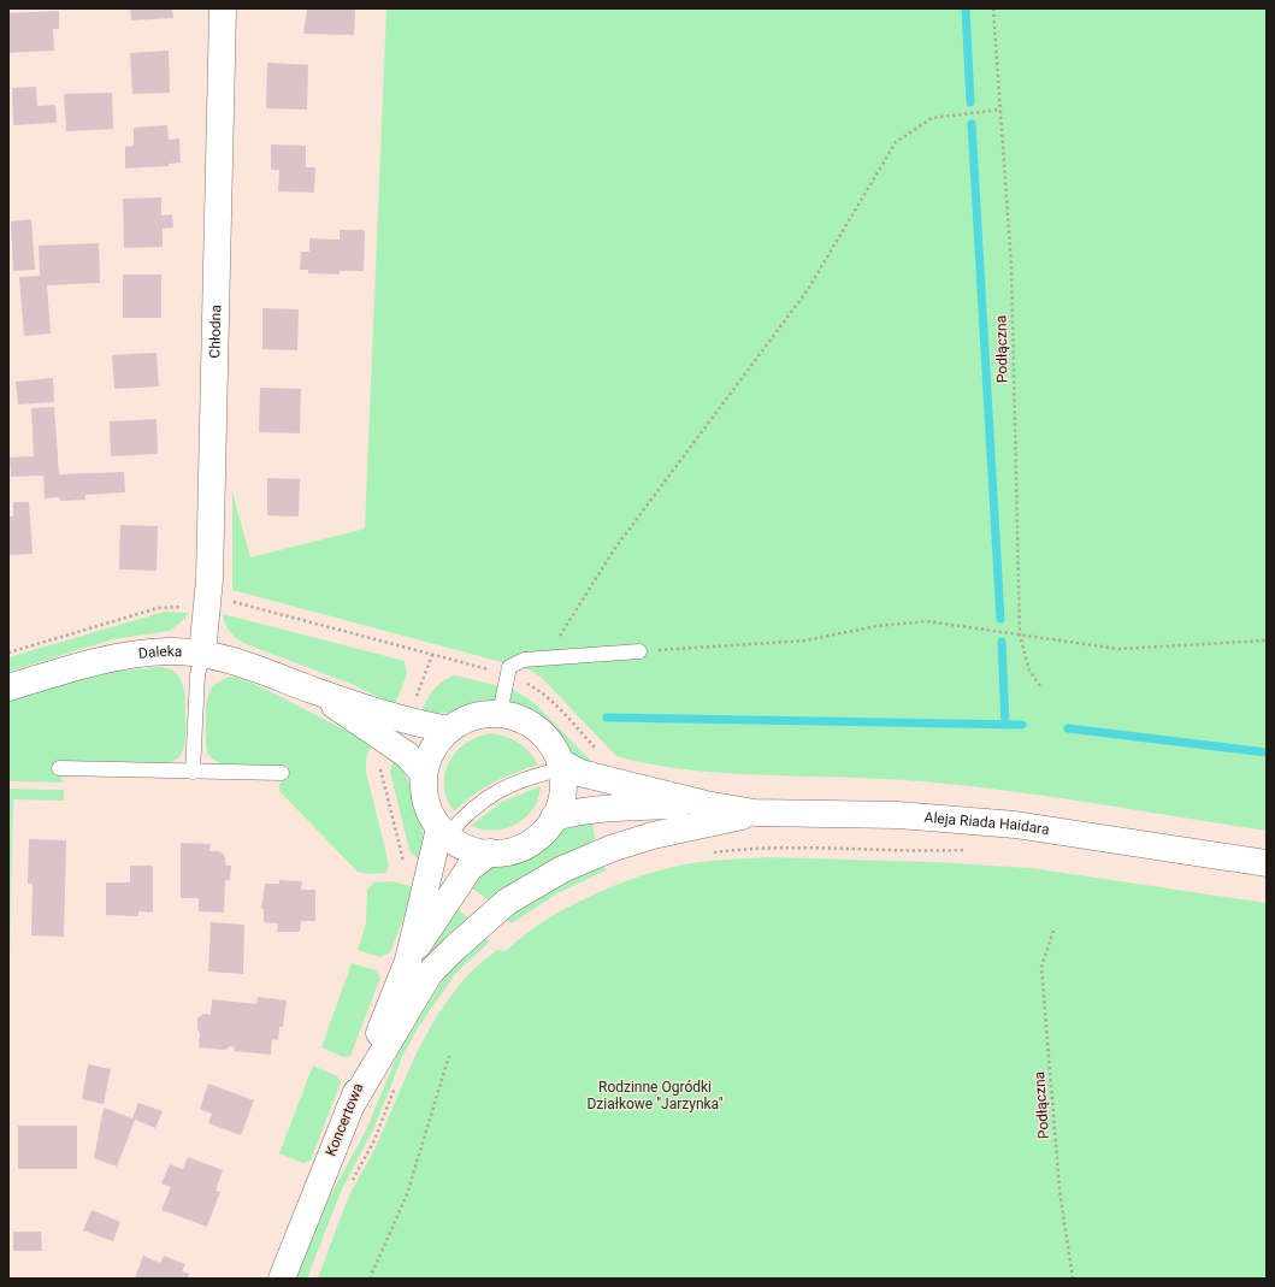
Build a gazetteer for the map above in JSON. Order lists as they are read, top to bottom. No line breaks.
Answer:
{"streets":{"street":["Chłodna","Daleka","Aleja Riada Haidara","Koncertowa"],"path":["Podłączna"]},"crossings":[["Chłodna","Daleka"]],"parks":["Rodzinne Ogródki Działkowe \"Jarzynka\""]}
